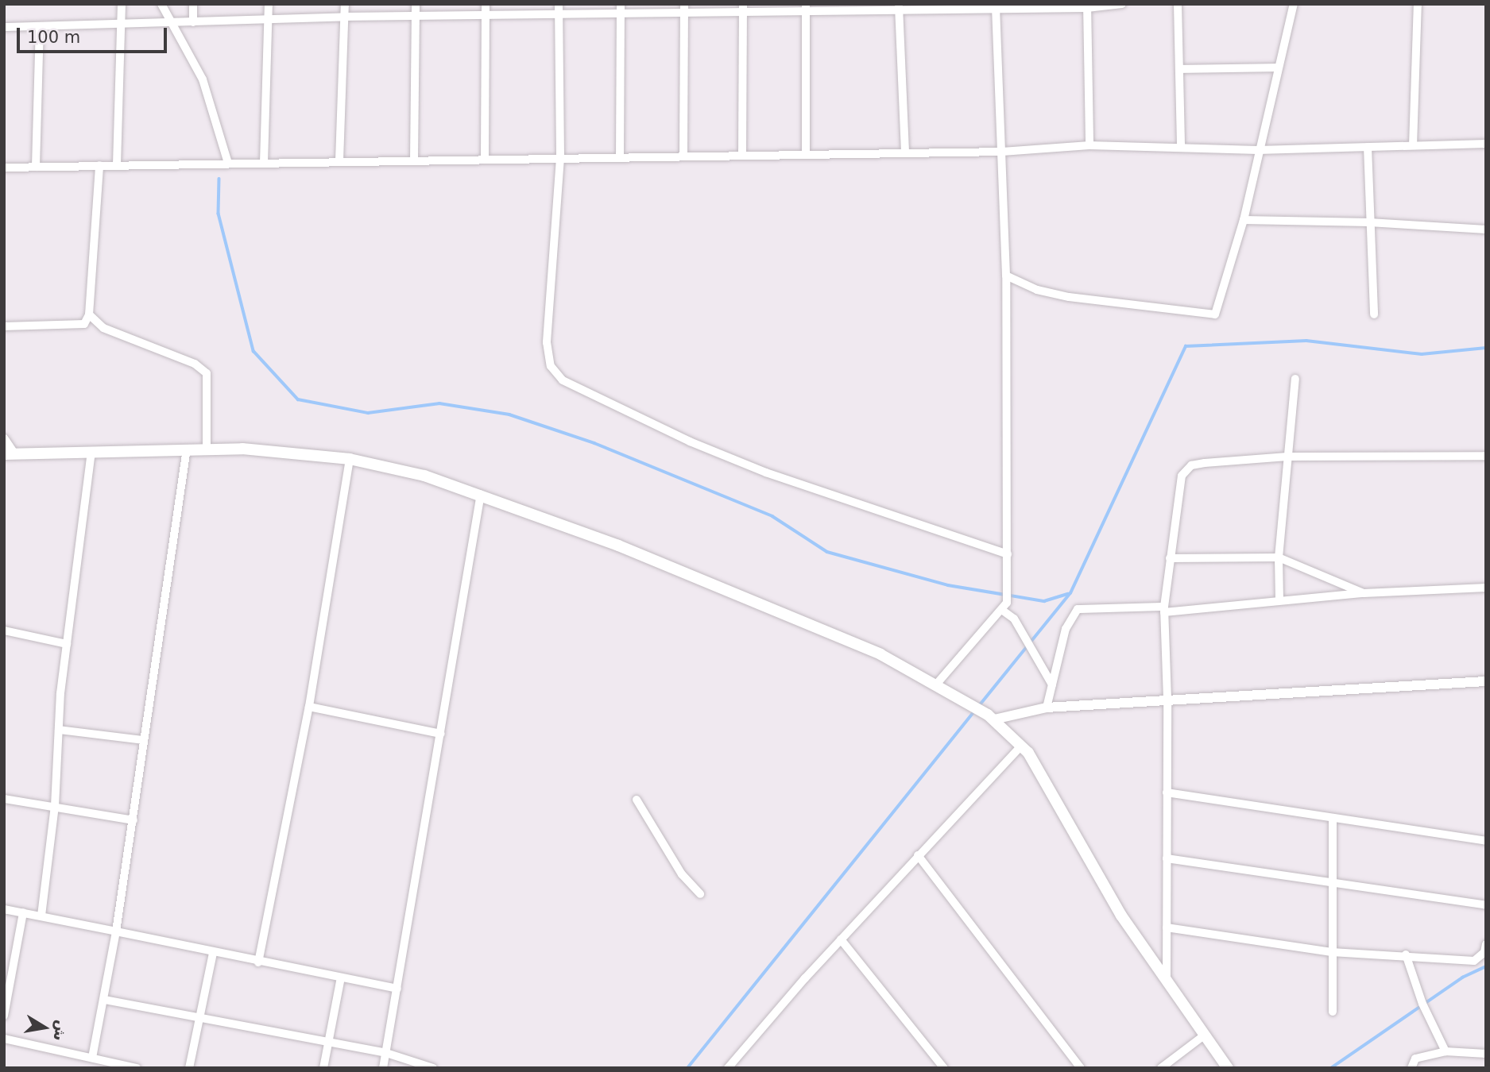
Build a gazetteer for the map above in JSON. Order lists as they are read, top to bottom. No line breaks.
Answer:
{"scale_bar":"100 m","north":"right"}
